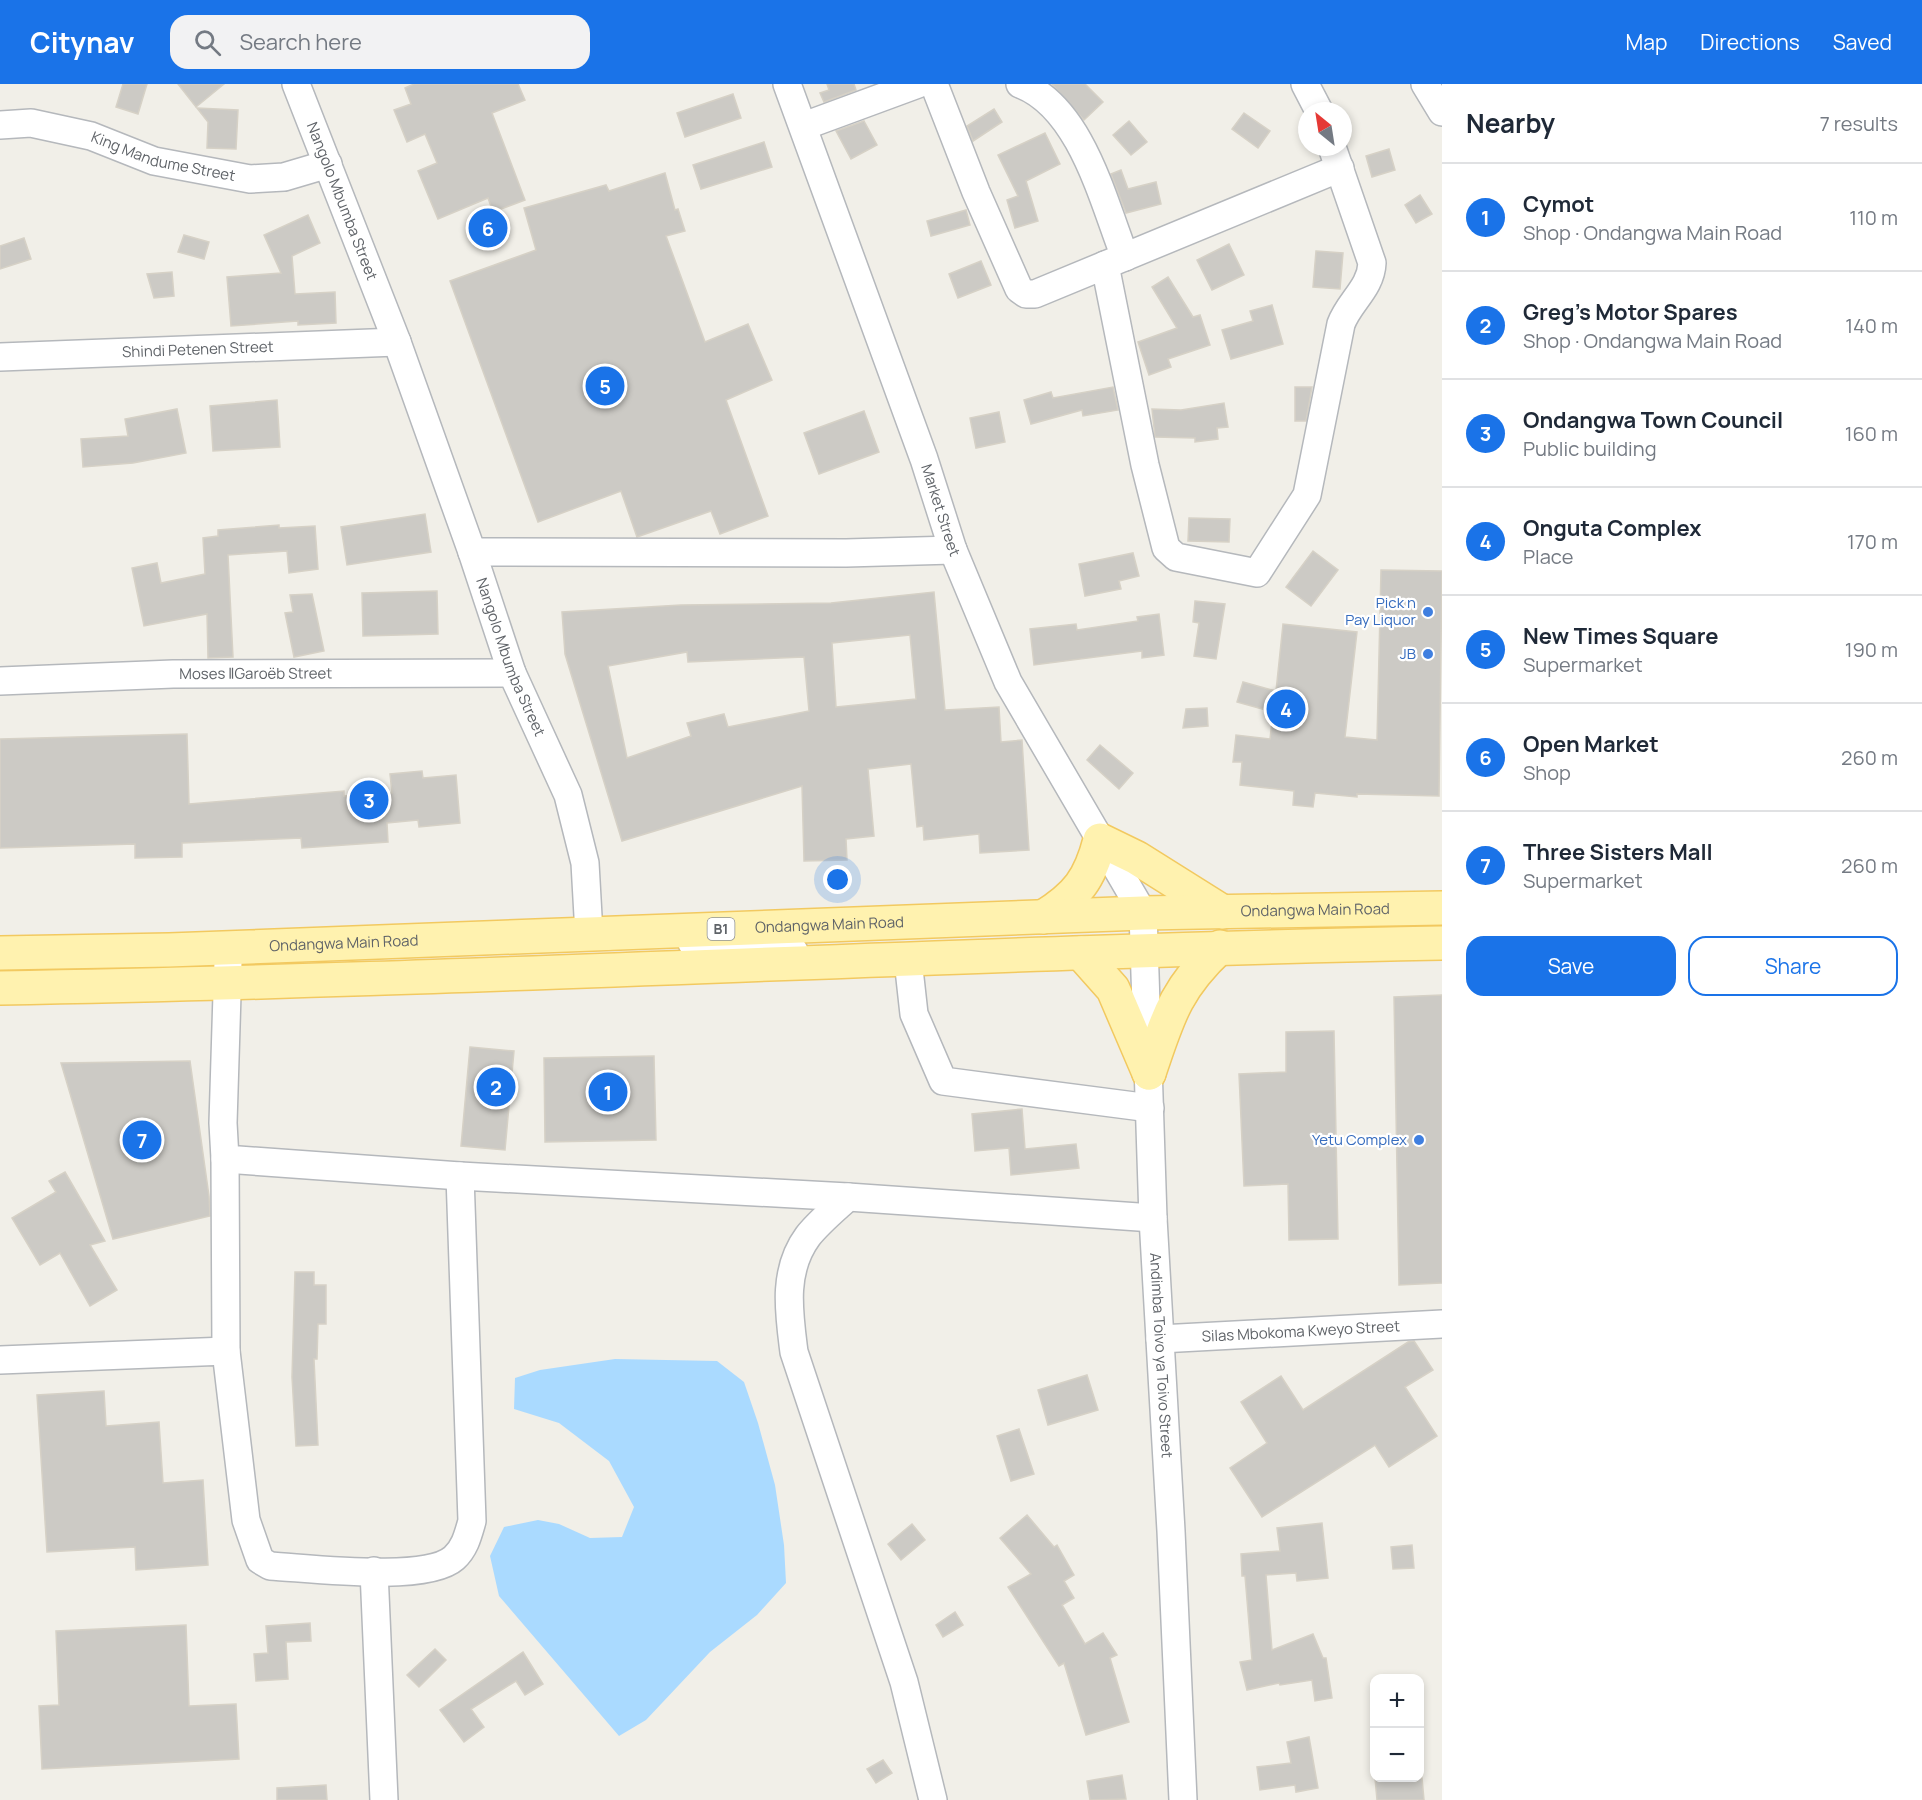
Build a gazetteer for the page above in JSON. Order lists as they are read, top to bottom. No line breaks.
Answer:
{"streets":{"main road":["Ondangwa Main Road","B1"],"street":["King Mandume Street","Nangolo Mbumba Street","Shindi Petenen Street","Market Street","Moses ǁGaroëb Street","Silas Mbokoma Kweyo Street","Andimba Toivo ya Toivo Street"]},"crossings":[["King Mandume Street","Nangolo Mbumba Street"],["Nangolo Mbumba Street","Shindi Petenen Street"],["Nangolo Mbumba Street","Moses ǁGaroëb Street"],["Nangolo Mbumba Street","Ondangwa Main Road"],["Market Street","Ondangwa Main Road"],["Market Street","Andimba Toivo ya Toivo Street"],["Ondangwa Main Road","Andimba Toivo ya Toivo Street"],["Silas Mbokoma Kweyo Street","Andimba Toivo ya Toivo Street"]],"places":["Pick n Pay Liquor","JB","Yetu Complex"],"north":"top left","page":{"header":"Citynav","search":"Search here","nav":["Map","Directions","Saved"],"heading":["Nearby","7 results"],"list":[{"mark":"1","name":"Cymot","note":"Shop · Ondangwa Main Road","value":"110 m"},{"mark":"2","name":"Greg's Motor Spares","note":"Shop · Ondangwa Main Road","value":"140 m"},{"mark":"3","name":"Ondangwa Town Council","note":"Public building","value":"160 m"},{"mark":"4","name":"Onguta Complex","note":"Place","value":"170 m"},{"mark":"5","name":"New Times Square","note":"Supermarket","value":"190 m"},{"mark":"6","name":"Open Market","note":"Shop","value":"260 m"},{"mark":"7","name":"Three Sisters Mall","note":"Supermarket","value":"260 m"}],"pins":["6","5","4","3","2","1","7"],"buttons":["Save","Share"],"map_buttons":["+","−"]}}
